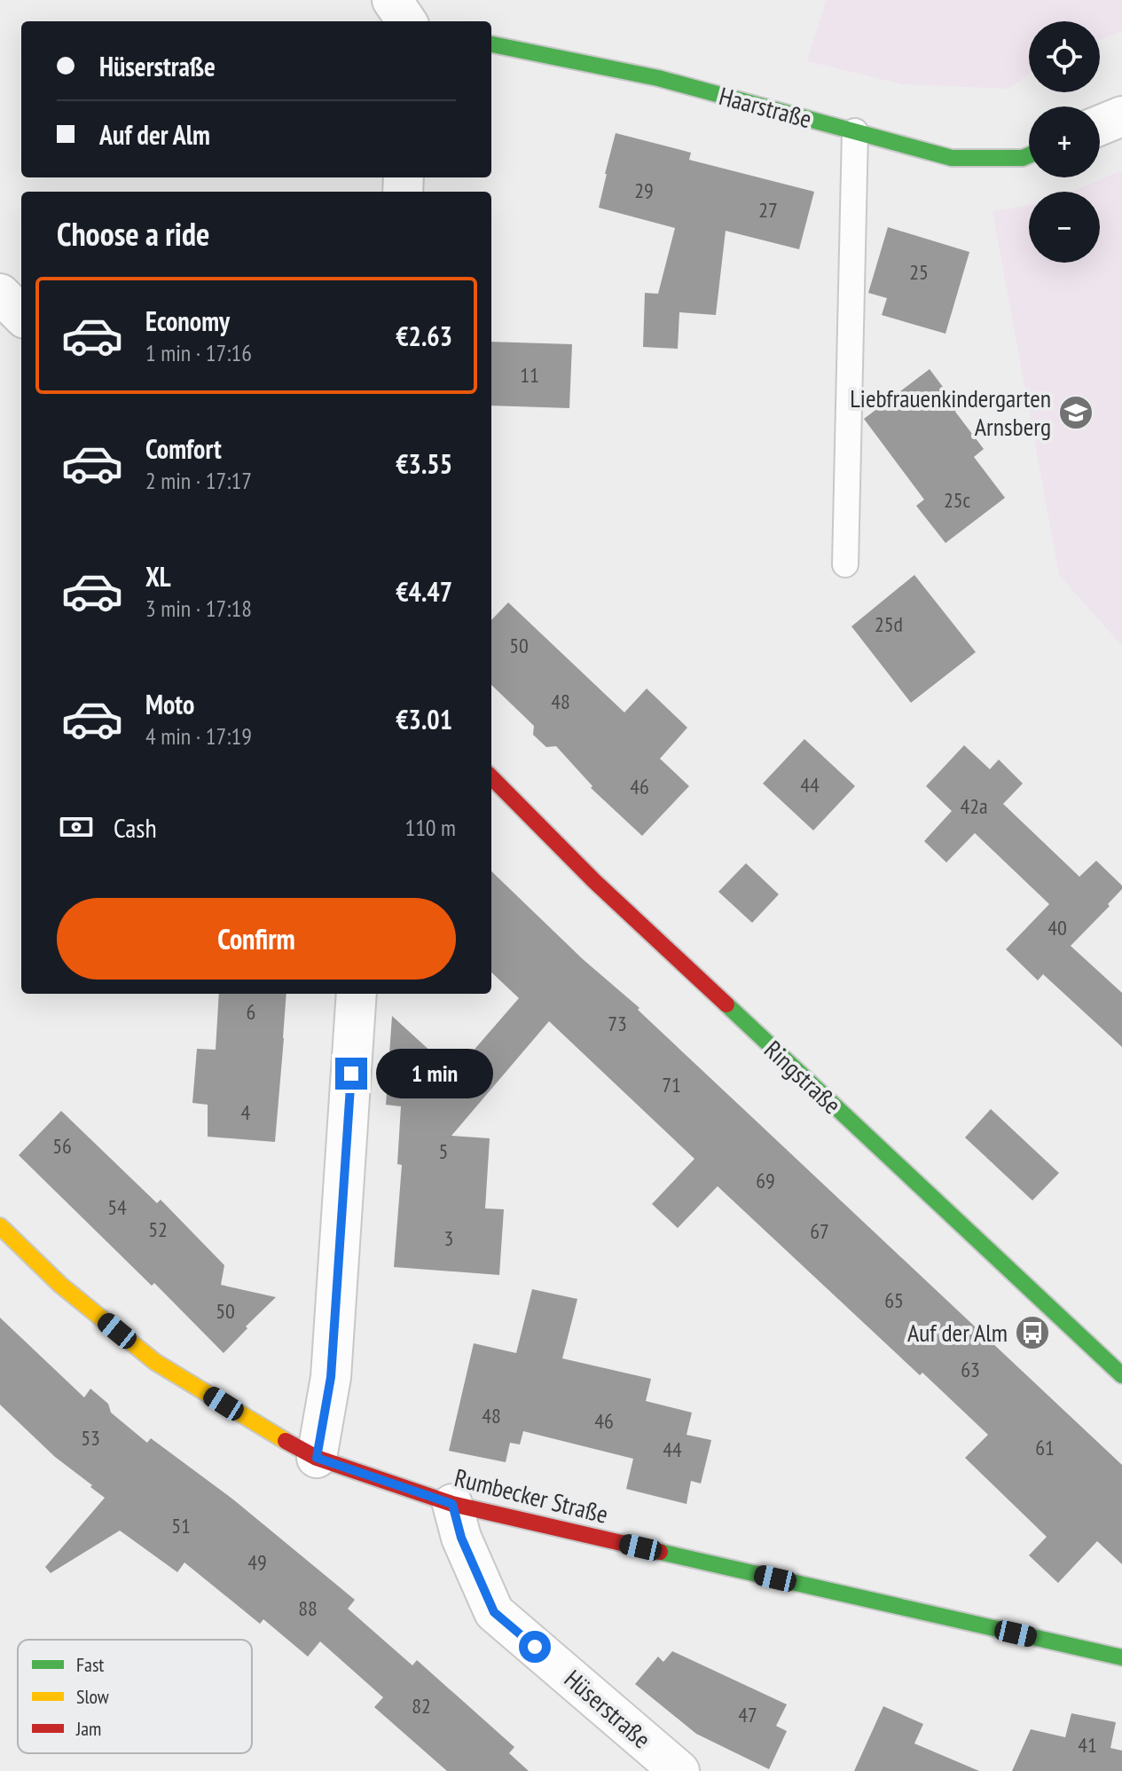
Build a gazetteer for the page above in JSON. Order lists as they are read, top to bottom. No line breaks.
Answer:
{"streets":{"street":["Haarstraße","Ringstraße","Rumbecker Straße","Hüserstraße"]},"crossings":[["Rumbecker Straße","Hüserstraße"]],"places":{"school or university":["Liebfrauenkindergarten Arnsberg"],"bus stop":["Auf der Alm"]},"house_numbers":["29","27","25","11","25c","25d","50","48","44","46","42a","40","6","73","71","4","56","5","69","54","52","67","3","65","50","63","48","46","53","61","44","51","49","88","82","47","41"],"legend":["Fast","Slow","Jam"],"page":{"map_buttons":["+","−"],"banner":["Hüserstraße","Auf der Alm"],"heading":"Choose a ride","list":[{"name":"Economy","note":"1 min · 17:16","value":"€2.63"},{"name":"Comfort","note":"2 min · 17:17","value":"€3.55"},{"name":"XL","note":"3 min · 17:18","value":"€4.47"},{"name":"Moto","note":"4 min · 17:19","value":"€3.01"}],"pay":["Cash","110 m"],"buttons":"Confirm","bubble":"1 min"}}
